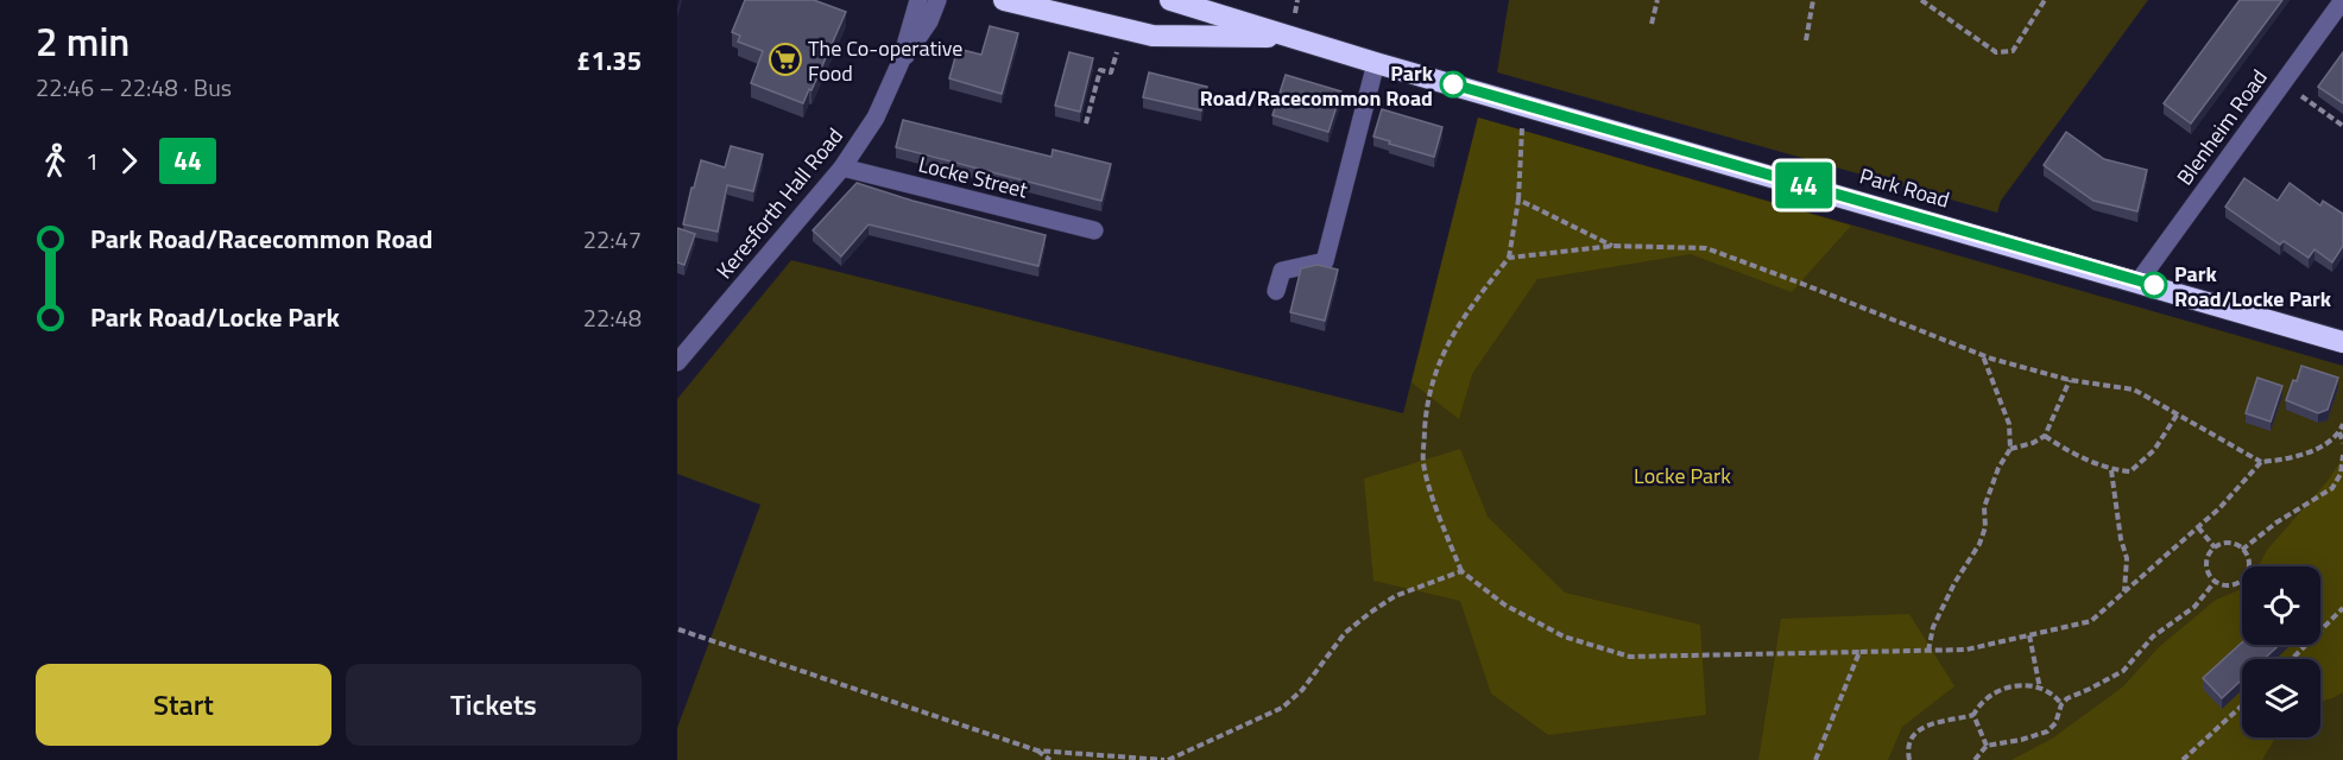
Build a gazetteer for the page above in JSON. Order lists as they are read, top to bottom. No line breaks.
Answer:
{"streets":{"highway":["Park Road"],"street":["Blenheim Road","Locke Street","Keresforth Hall Road"]},"crossings":[["Blenheim Road","Park Road"],["Locke Street","Keresforth Hall Road"]],"parks":["Locke Park"],"places":{"supermarket":["The Co-operative Food"],"other":["Park Road/Racecommon Road","Park Road/Locke Park"]},"lines":["bus line 44"],"page":{"heading":["2 min","22:46 – 22:48 · Bus","£1.35"],"on_map":"44","legs":["1","44"],"list":[{"name":"Park Road/Racecommon Road","value":"22:47"},{"name":"Park Road/Locke Park","value":"22:48"}],"buttons":["Start","Tickets"]}}
